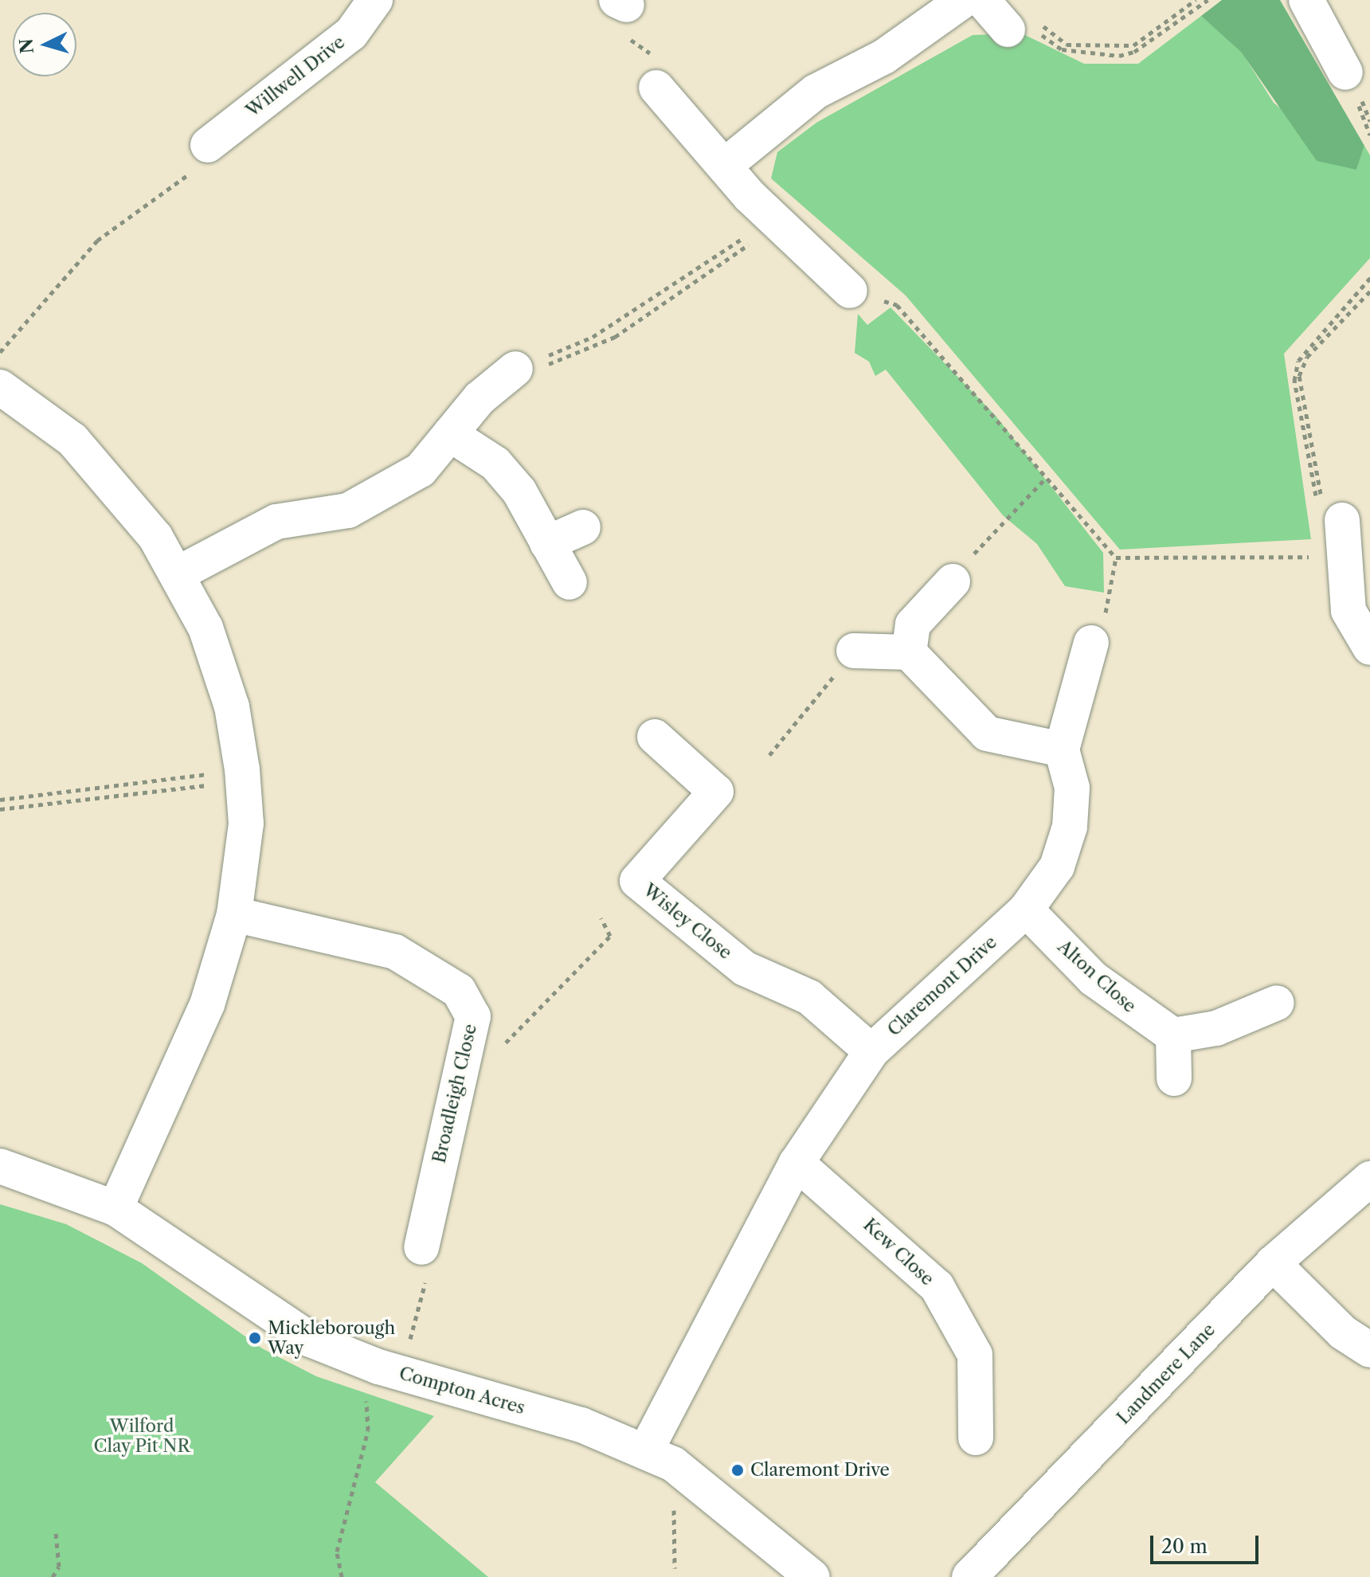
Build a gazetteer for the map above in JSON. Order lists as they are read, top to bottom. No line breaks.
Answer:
{"streets":{"street":["Willwell Drive","Wisley Close","Alton Close","Claremont Drive","Broadleigh Close","Kew Close","Landmere Lane","Compton Acres"]},"crossings":[["Wisley Close","Claremont Drive"],["Alton Close","Claremont Drive"],["Claremont Drive","Kew Close"],["Claremont Drive","Compton Acres"]],"parks":["Wilford Clay Pit NR"],"places":["Mickleborough Way","Claremont Drive"],"scale_bar":"20 m","north":"left"}
